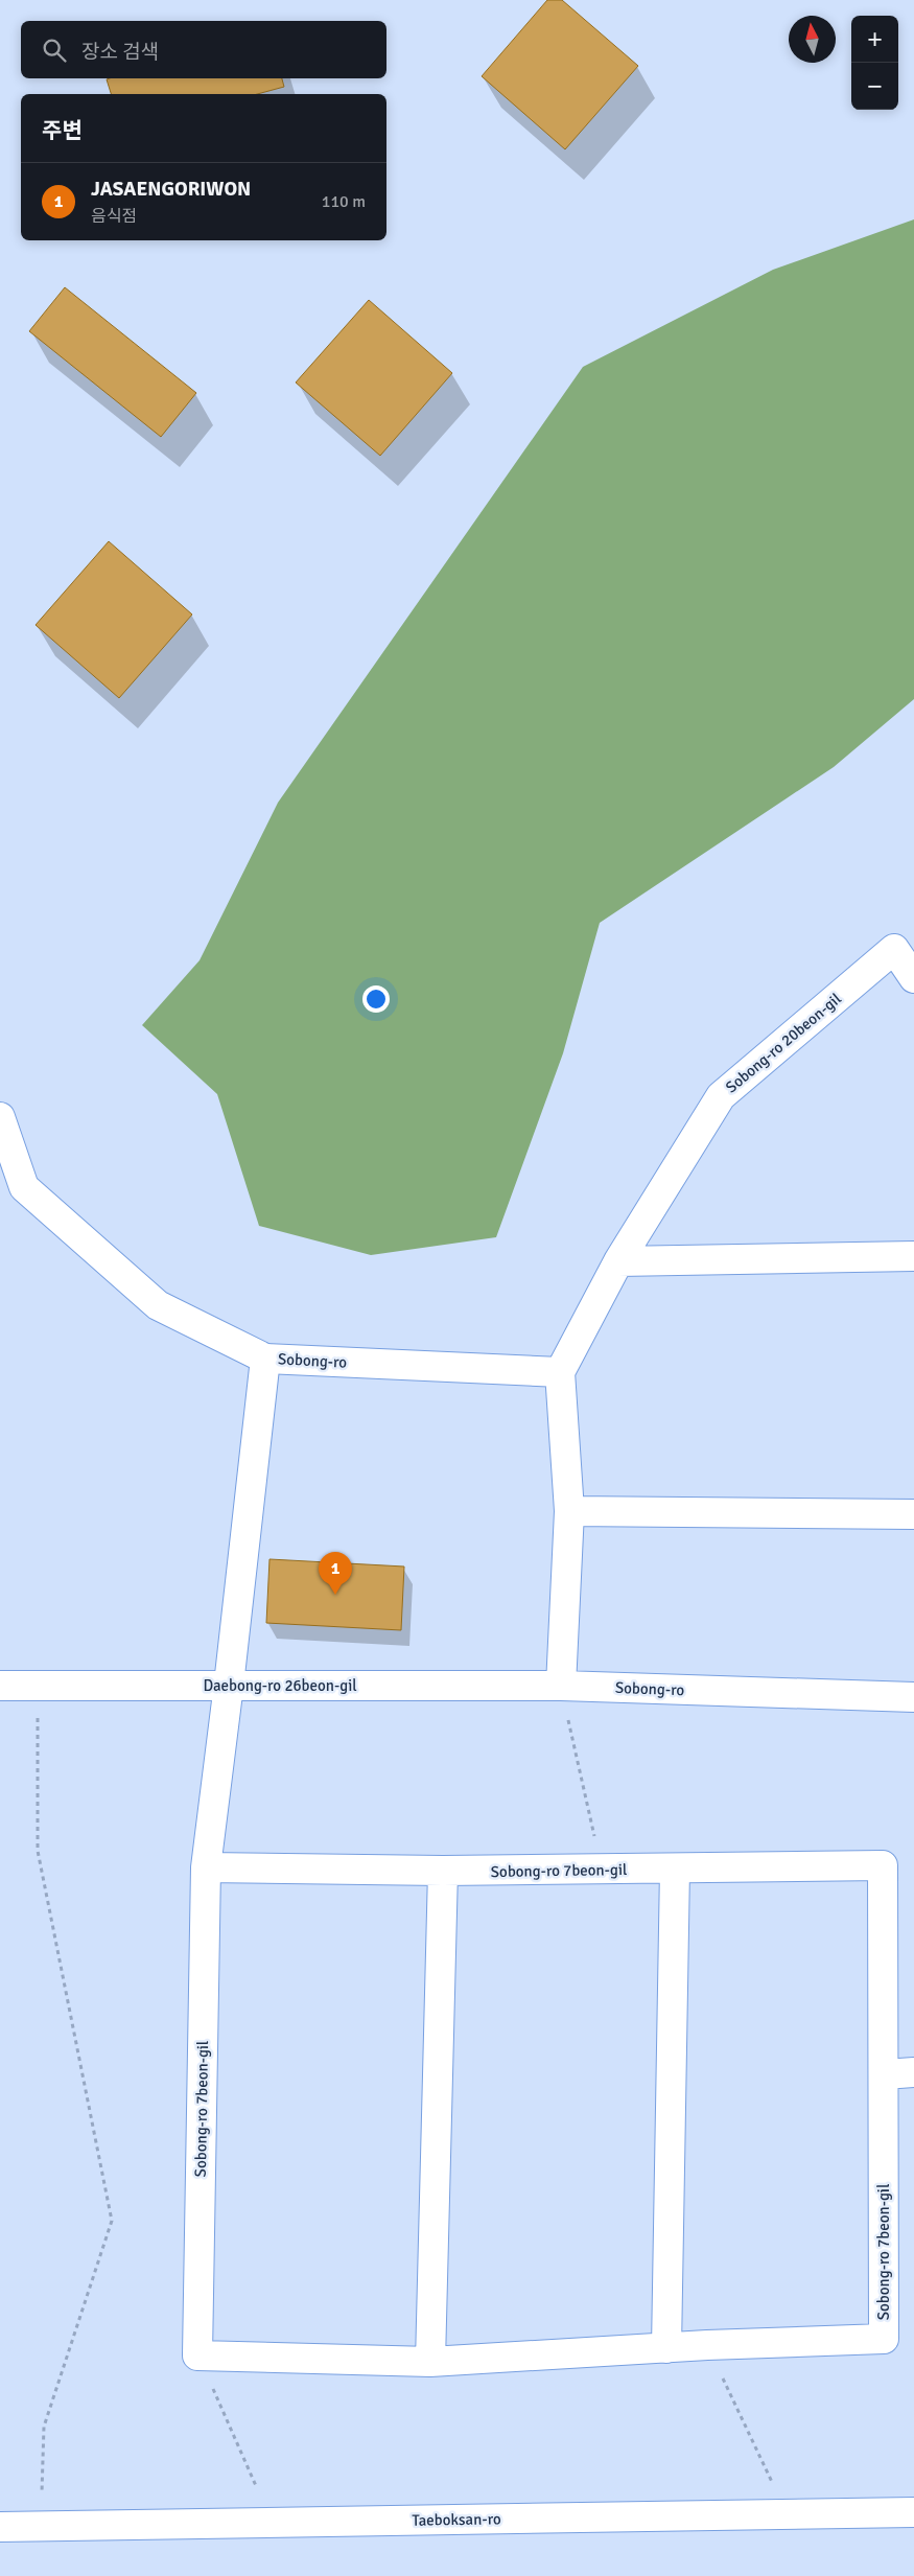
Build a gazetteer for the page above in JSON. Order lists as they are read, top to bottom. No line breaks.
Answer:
{"streets":{"street":["Sobong-ro 20beon-gil","Sobong-ro","Daebong-ro 26beon-gil","Sobong-ro 7beon-gil","Taeboksan-ro"]},"crossings":[["Sobong-ro 20beon-gil","Sobong-ro"],["Sobong-ro","Daebong-ro 26beon-gil"]],"north":"top","page":{"map_buttons":["+","−"],"search":"장소 검색","heading":"주변","list":[{"mark":"1","name":"JASAENGORIWON","note":"음식점","value":"110 m"}],"pins":"1"}}
